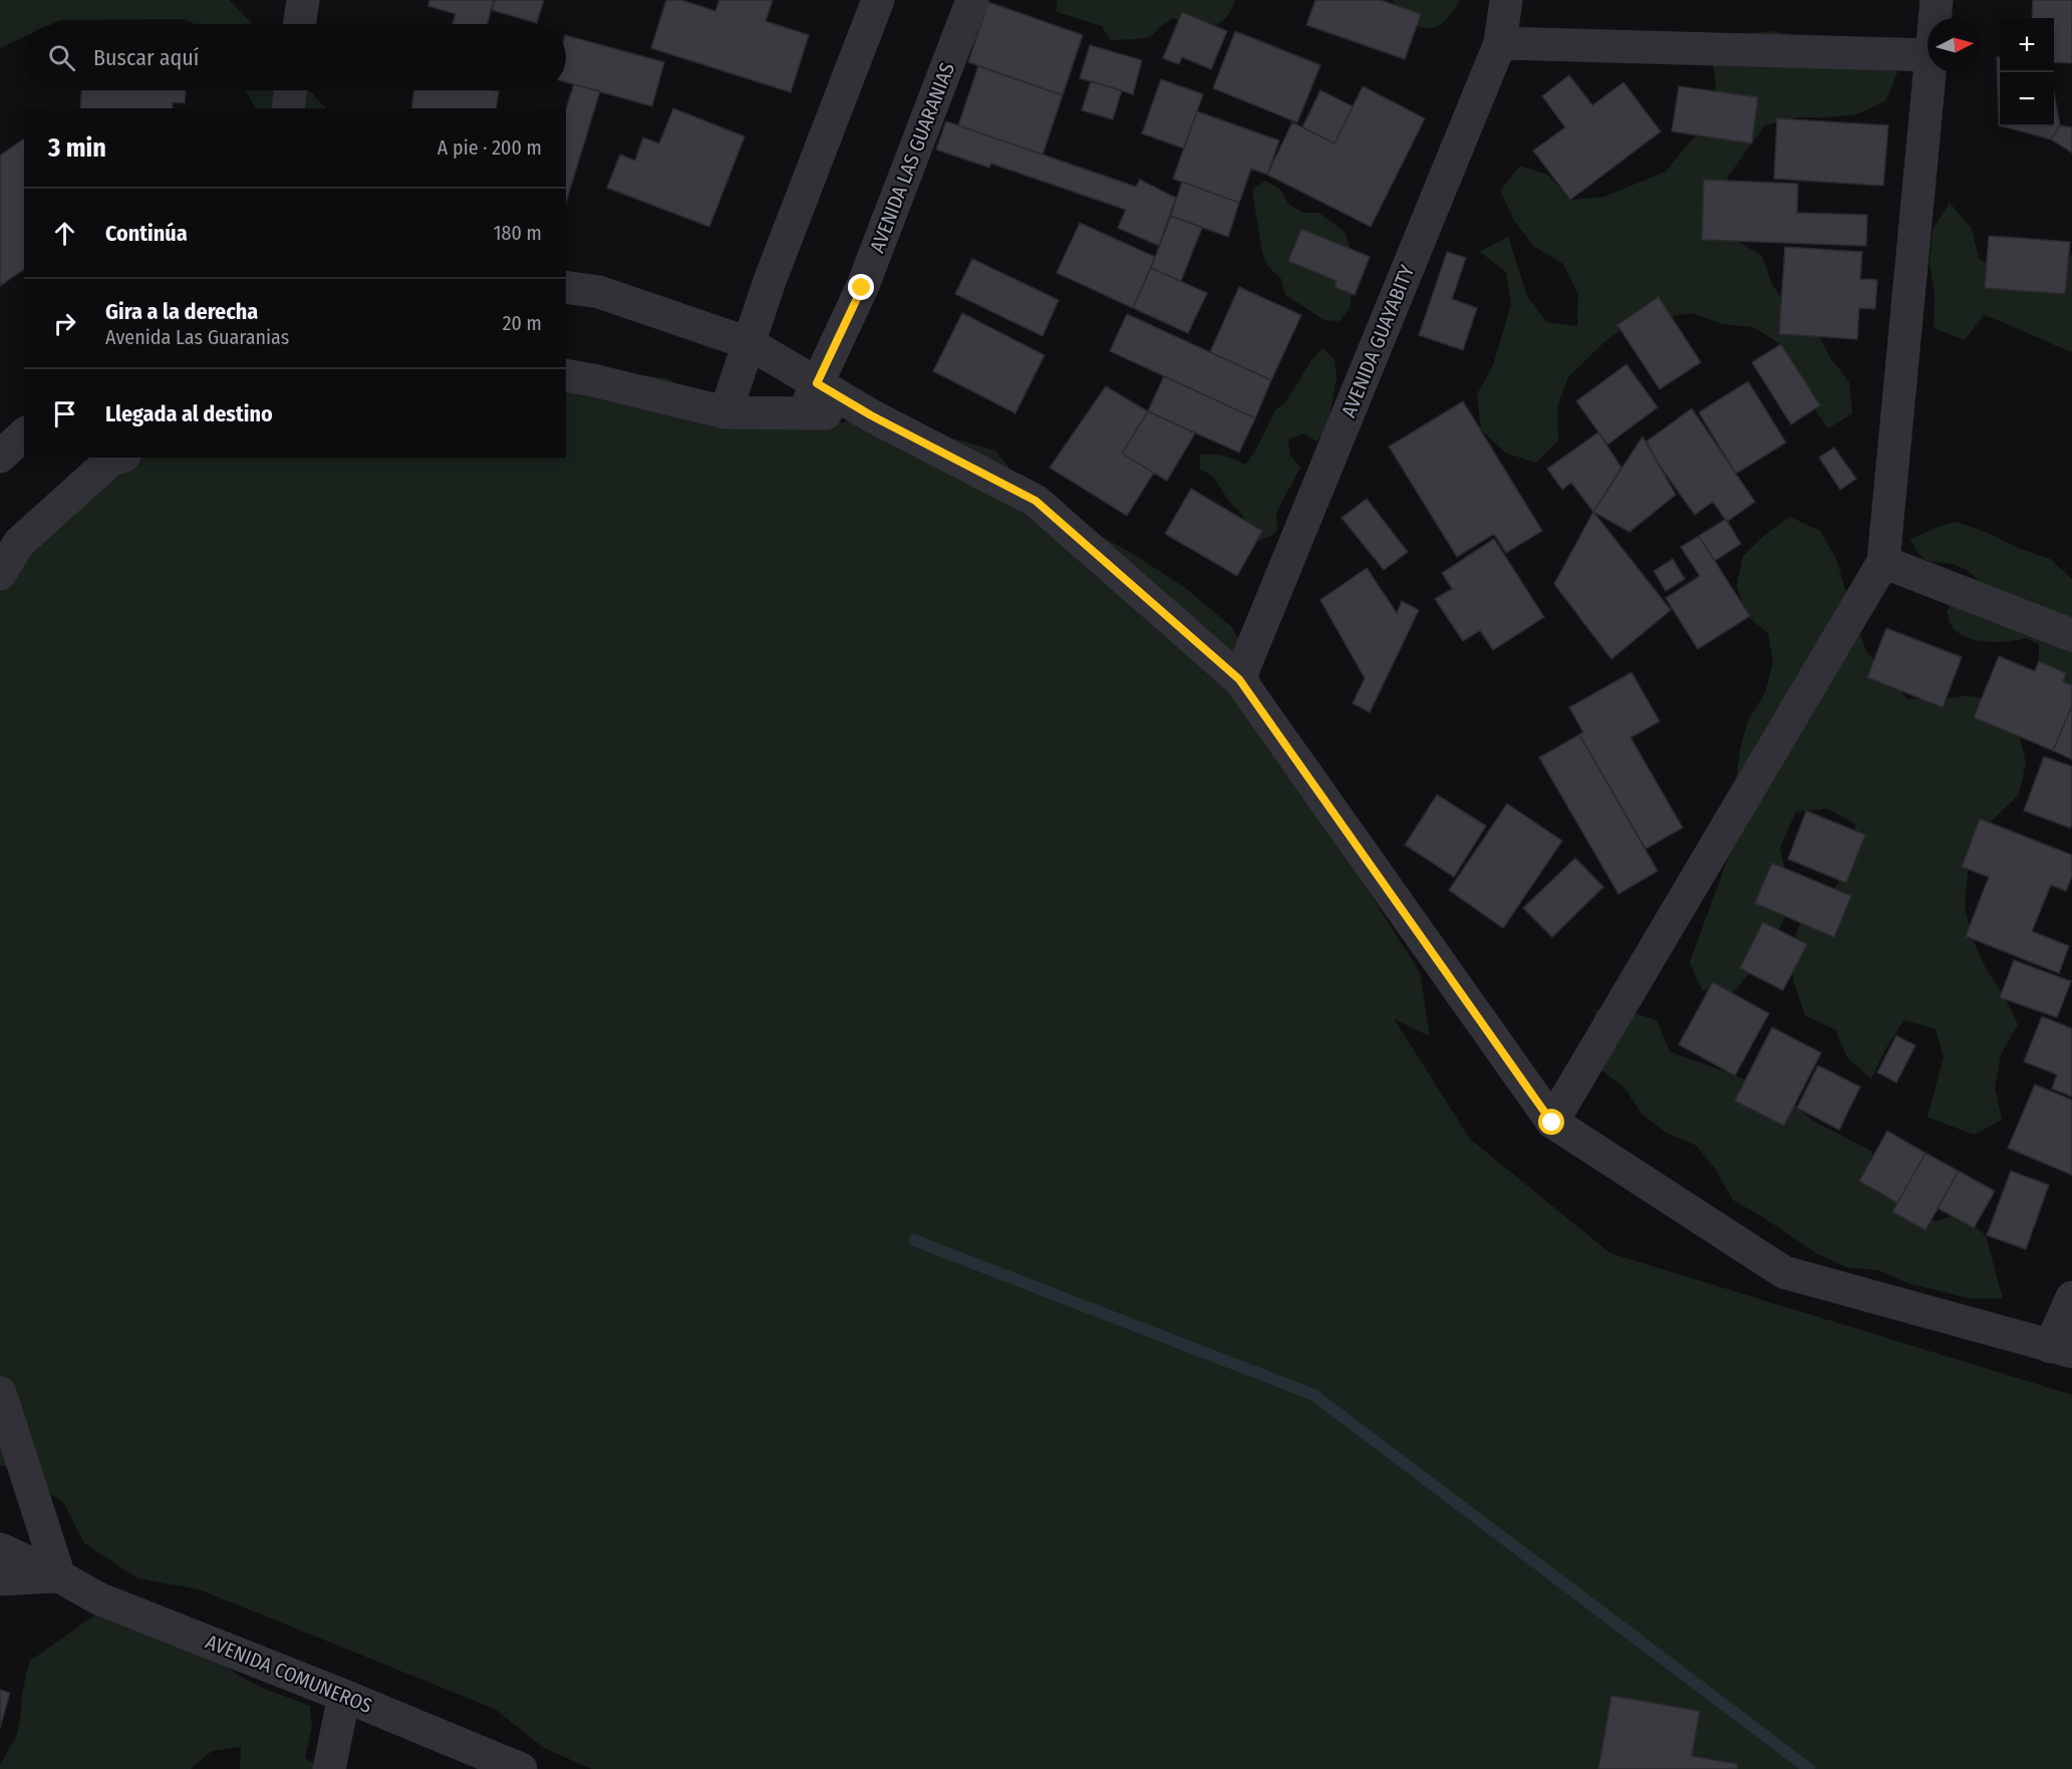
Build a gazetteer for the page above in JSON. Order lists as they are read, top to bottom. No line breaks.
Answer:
{"streets":{"street":["AVENIDA LAS GUARANIAS","AVENIDA GUAYABITY","AVENIDA COMUNEROS"]},"north":"right","page":{"map_buttons":["+","−"],"search":"Buscar aquí","heading":["3 min","A pie · 200 m"],"list":[["Continúa","180 m"],["Gira a la derecha","Avenida Las Guaranias","20 m"],"Llegada al destino"]}}
